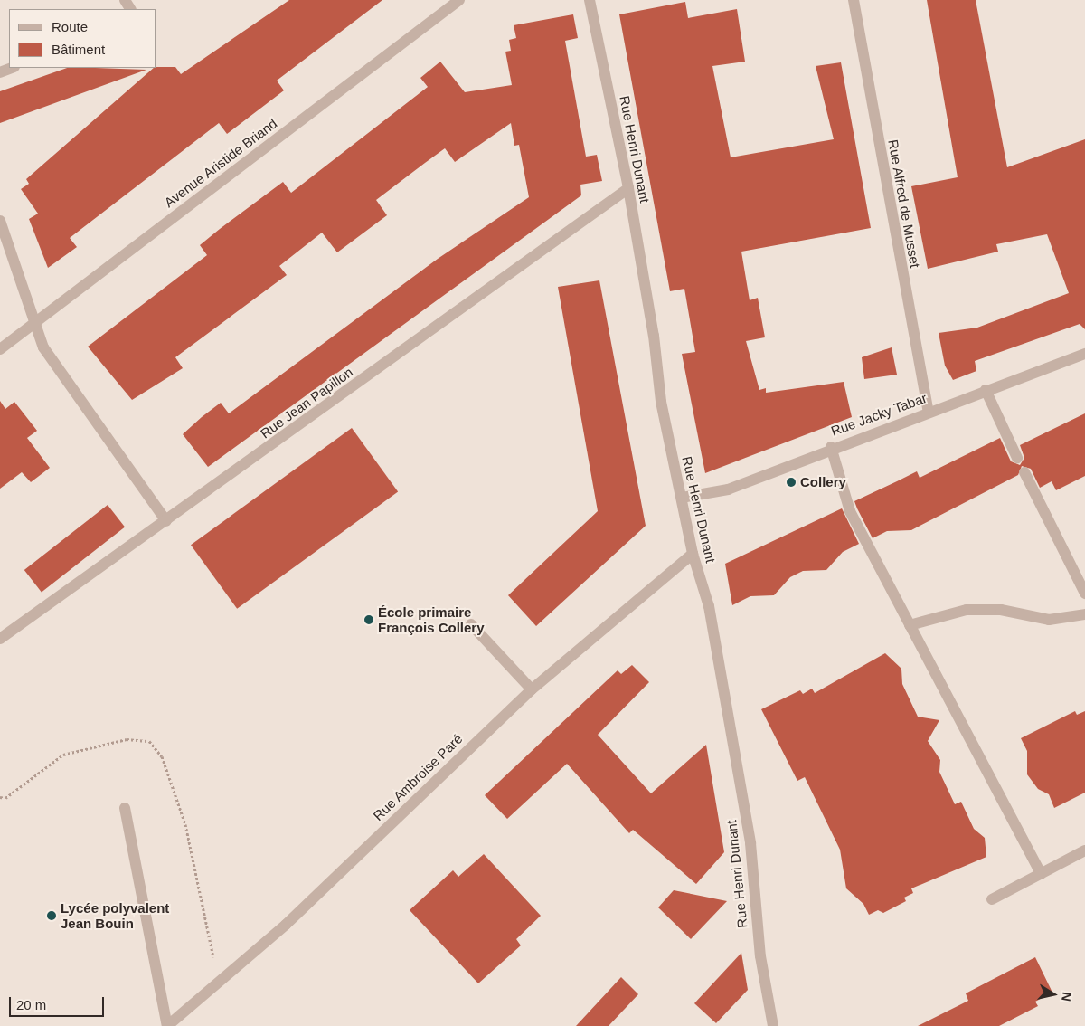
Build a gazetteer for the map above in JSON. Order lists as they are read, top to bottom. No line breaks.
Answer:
{"streets":{"street":["Rue Henri Dunant","Avenue Aristide Briand","Rue Alfred de Musset","Rue Jean Papillon","Rue Jacky Tabar","Rue Ambroise Paré"]},"crossings":[["Rue Henri Dunant","Rue Jean Papillon"],["Rue Henri Dunant","Rue Jacky Tabar"],["Rue Henri Dunant","Rue Ambroise Paré"],["Rue Alfred de Musset","Rue Jacky Tabar"]],"places":["Collery","École primaire François Collery","Lycée polyvalent Jean Bouin"],"legend":["Route","Bâtiment"],"scale_bar":"20 m","north":"right"}
